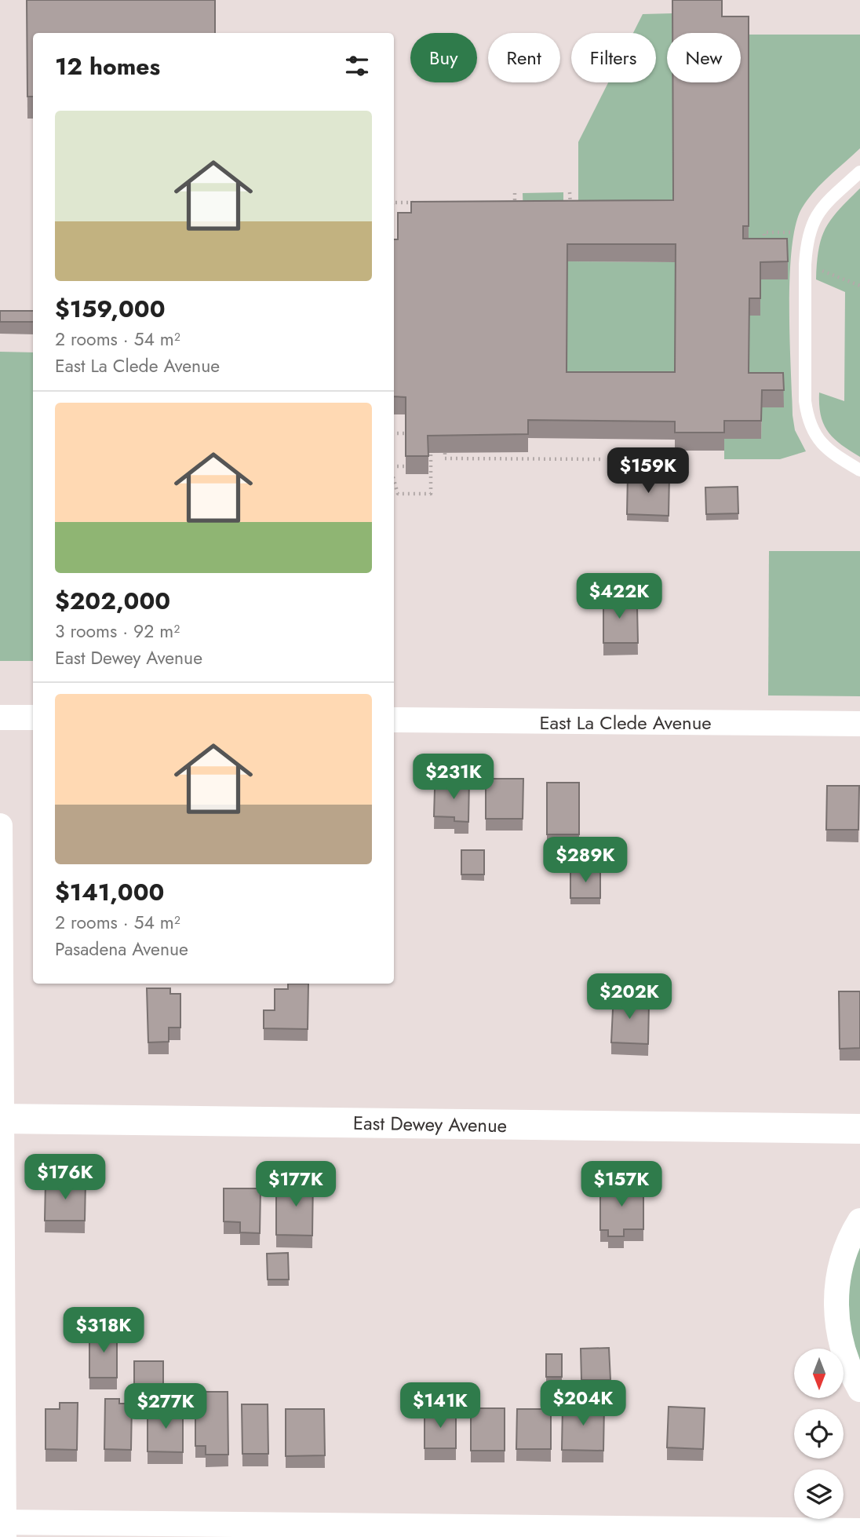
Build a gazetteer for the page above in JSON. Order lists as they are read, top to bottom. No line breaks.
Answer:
{"streets":{"street":["East La Clede Avenue","East Dewey Avenue"]},"north":"bottom","page":{"chip":["Buy","Rent","Filters","New"],"heading":"12 homes","list":[{"name":"$159,000","note":"2 rooms · 54 m² · East La Clede Avenue"},{"name":"$202,000","note":"3 rooms · 92 m² · East Dewey Avenue"},{"name":"$141,000","note":"2 rooms · 54 m² · Pasadena Avenue"}],"price":["$159K","$422K","$231K","$289K","$202K","$176K","$177K","$157K","$318K","$204K","$141K","$277K"]}}
